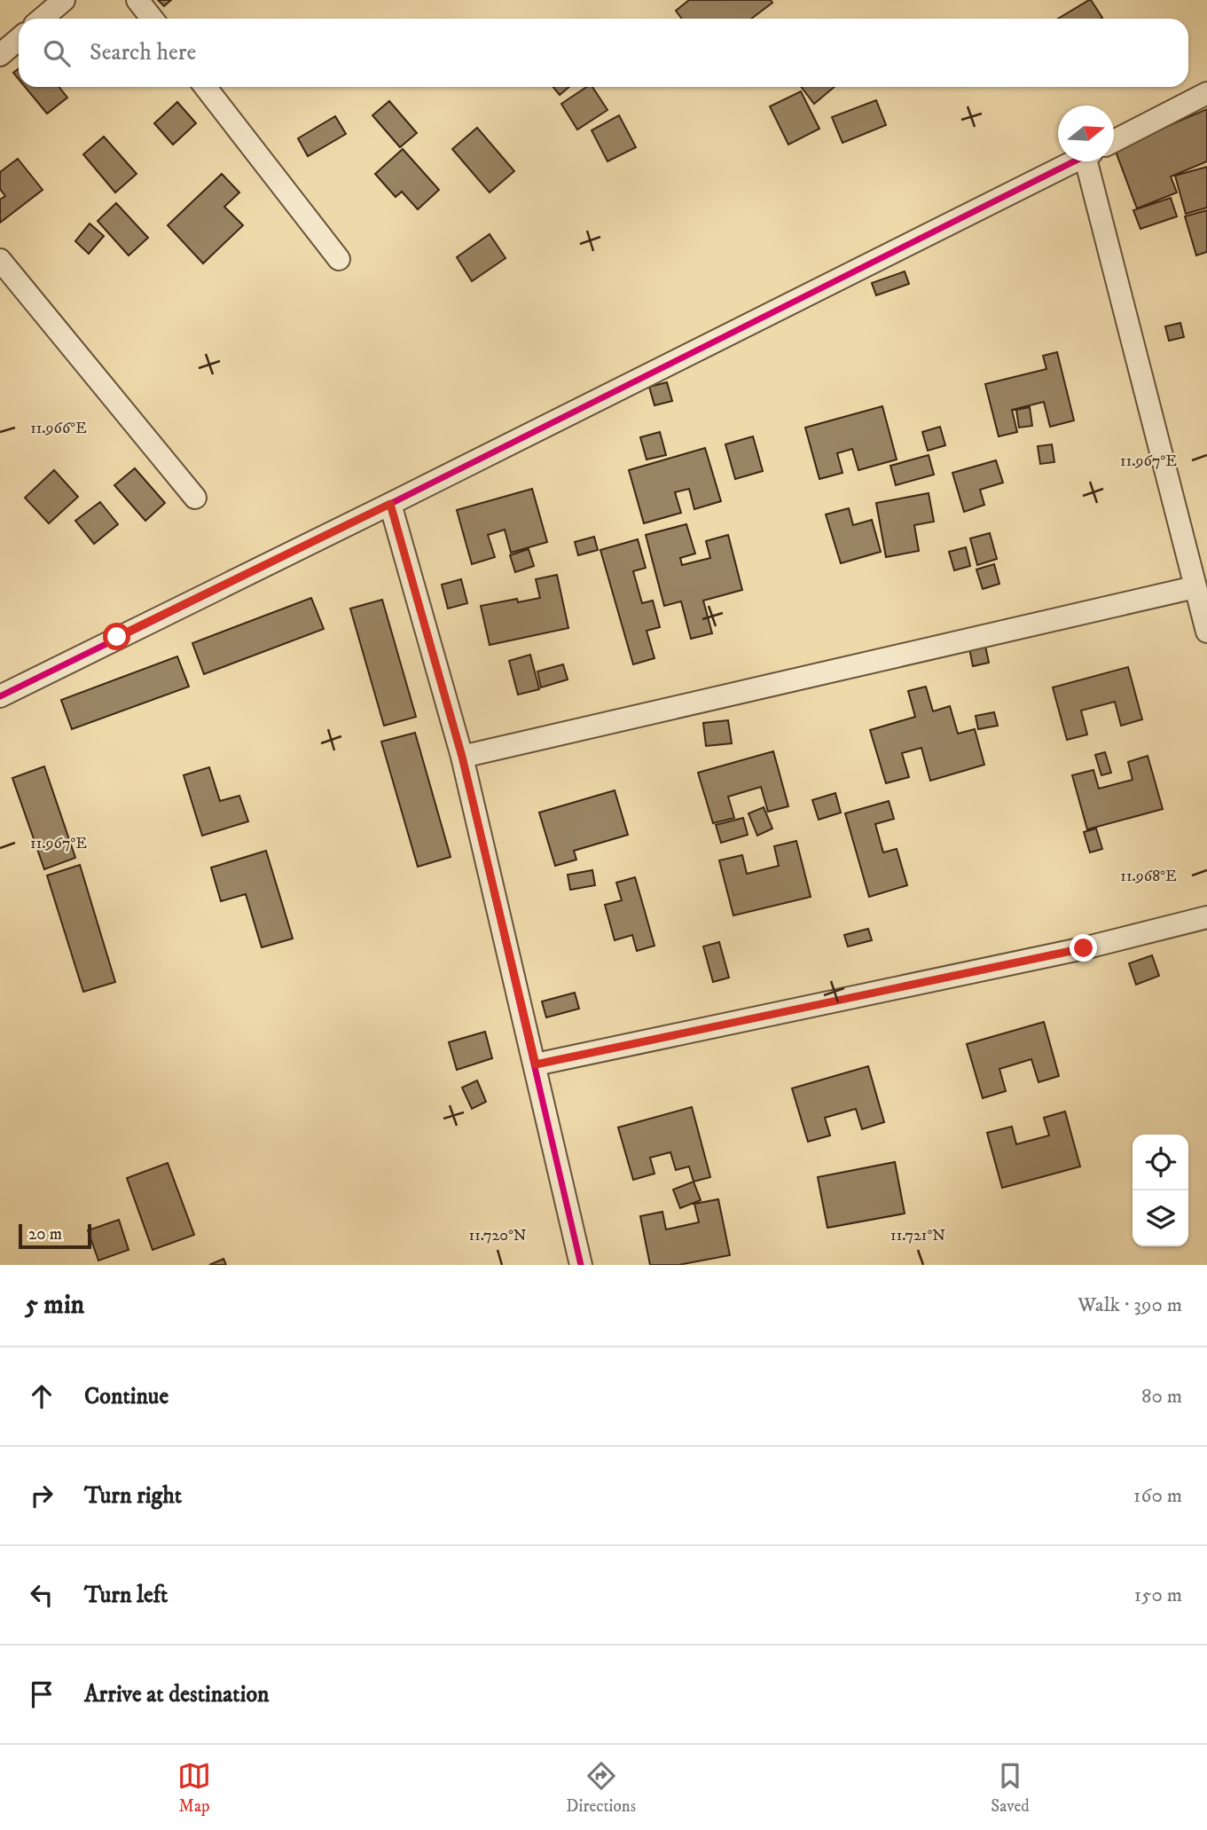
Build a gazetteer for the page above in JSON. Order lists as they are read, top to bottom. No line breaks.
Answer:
{"scale_bar":"20 m","north":"right","page":{"search":"Search here","scale":"20 m","heading":["5 min","Walk · 390 m"],"list":[["Continue","80 m"],["Turn right","160 m"],["Turn left","150 m"],"Arrive at destination"],"nav":["Map","Directions","Saved"]},"coordinates":["11.966°E","11.967°E","11.968°E","11.720°N","11.721°N"]}
